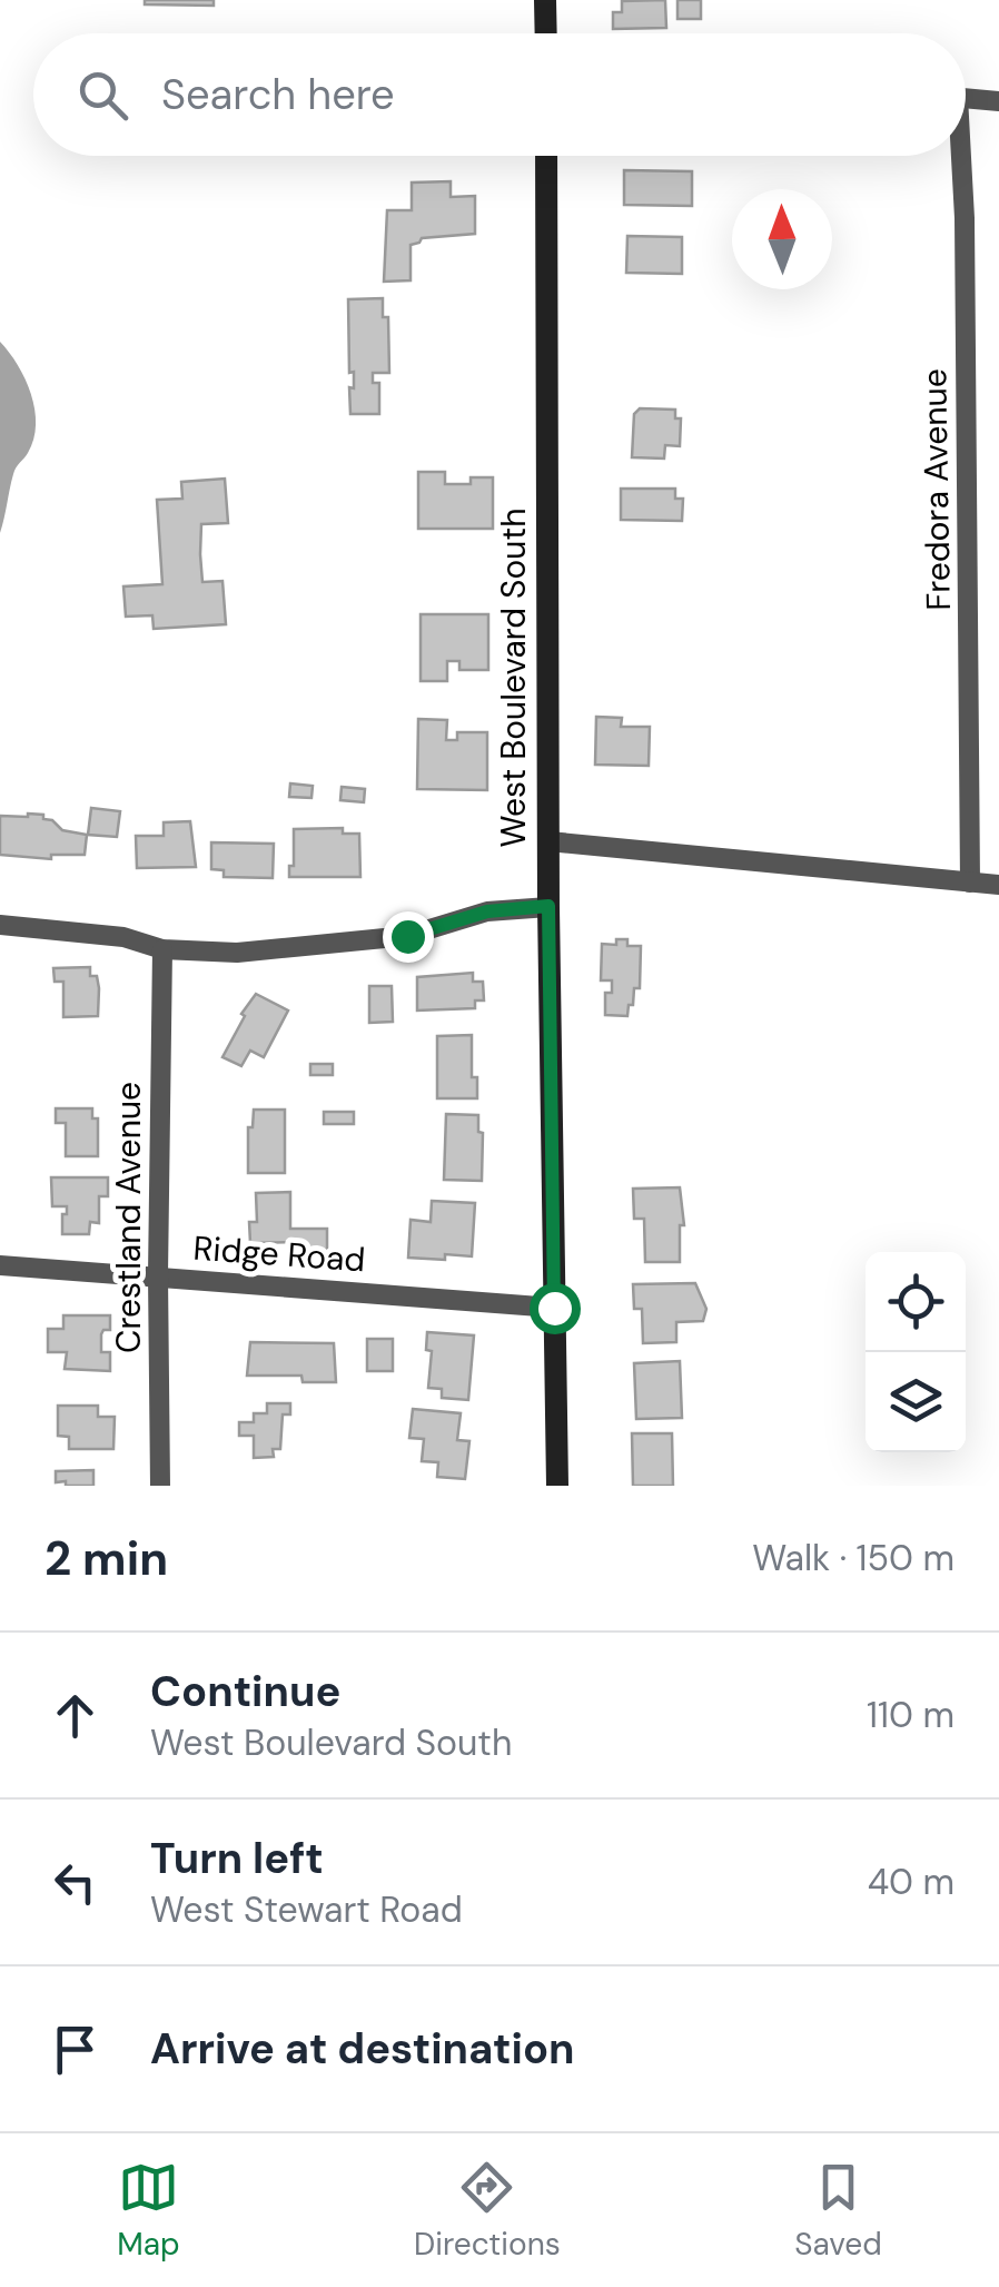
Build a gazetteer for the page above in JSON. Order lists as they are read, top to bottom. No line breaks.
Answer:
{"streets":{"main road":["West Boulevard South"],"street":["Fredora Avenue","Crestland Avenue","Ridge Road"]},"crossings":[["West Boulevard South","Ridge Road"],["Crestland Avenue","Ridge Road"]],"north":"top","page":{"search":"Search here","heading":["2 min","Walk · 150 m"],"list":[["Continue","West Boulevard South","110 m"],["Turn left","West Stewart Road","40 m"],"Arrive at destination"],"nav":["Map","Directions","Saved"]}}
